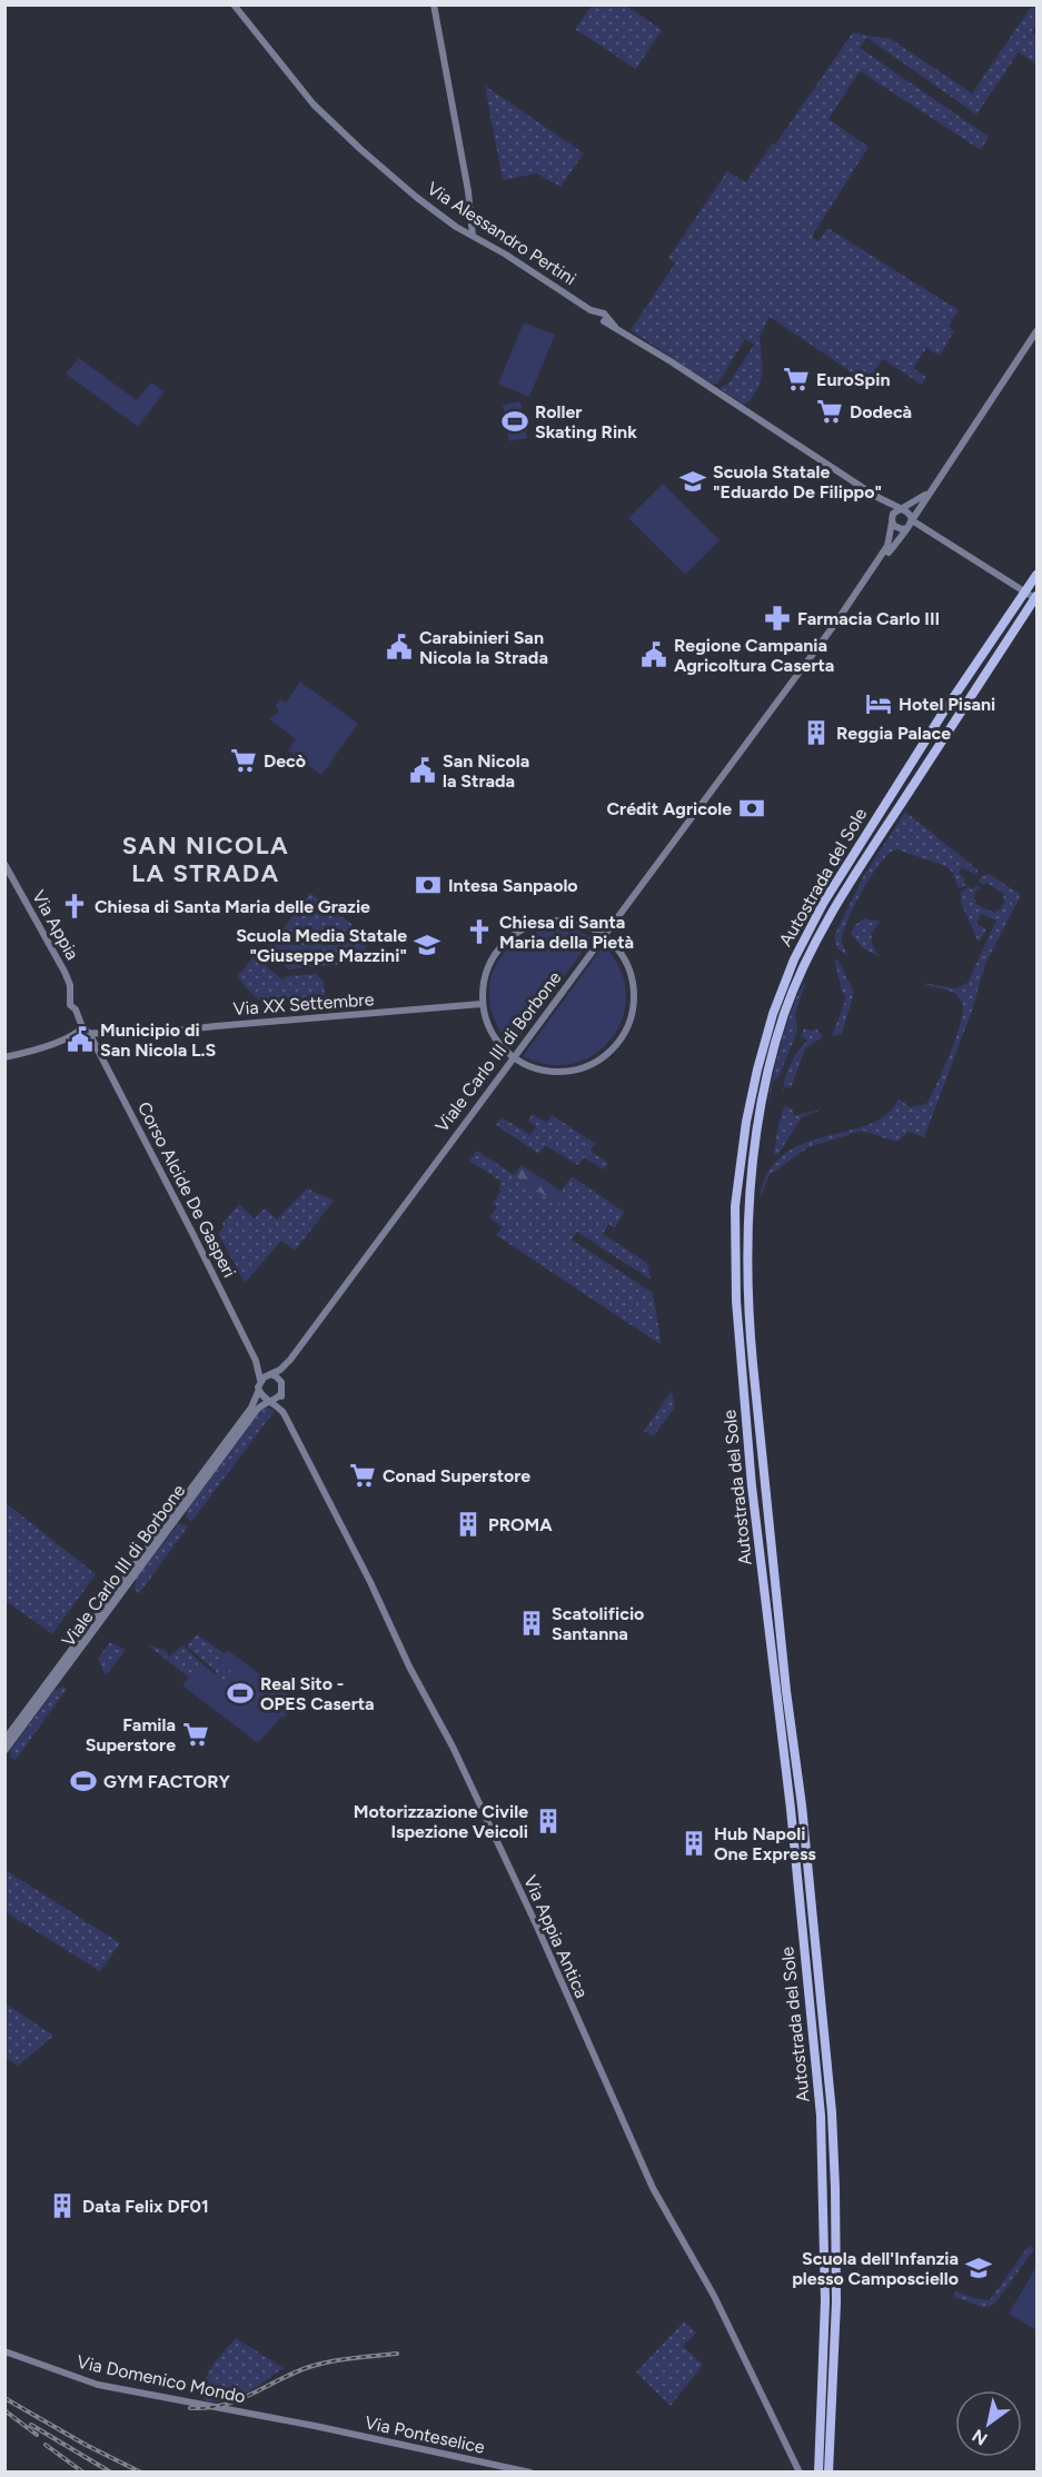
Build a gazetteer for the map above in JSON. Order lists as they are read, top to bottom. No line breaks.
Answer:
{"streets":{"highway":["Autostrada del Sole"],"street":["Via Alessandro Pertini","Via Appia","Via XX Settembre","Viale Carlo III di Borbone","Corso Alcide De Gasperi","Via Appia Antica","Via Domenico Mondo","Via Ponteselice"]},"crossings":[["Via Alessandro Pertini","Viale Carlo III di Borbone"],["Via XX Settembre","Corso Alcide De Gasperi"],["Viale Carlo III di Borbone","Corso Alcide De Gasperi"],["Viale Carlo III di Borbone","Via Appia Antica"],["Corso Alcide De Gasperi","Via Appia Antica"],["Via Domenico Mondo","Via Ponteselice"]],"districts":["SAN NICOLA LA STRADA"],"places":{"supermarket":["EuroSpin","Dodecà","Decò","Conad Superstore","Famila Superstore"],"sports":["Roller Skating Rink","Real Sito - OPES Caserta","GYM FACTORY"],"school or university":["Scuola Statale \"Eduardo De Filippo\"","Scuola Media Statale \"Giuseppe Mazzini\"","Scuola dell'Infanzia plesso Camposciello"],"pharmacy":["Farmacia Carlo III"],"public building":["Carabinieri San Nicola la Strada","Regione Campania Agricoltura Caserta","San Nicola la Strada","Municipio di San Nicola L.S"],"hotel":["Hotel Pisani"],"building":["Reggia Palace","PROMA","Scatolificio Santanna","Motorizzazione Civile Ispezione Veicoli","Hub Napoli One Express","Data Felix DF01"],"bank":["Crédit Agricole","Intesa Sanpaolo"],"church":["Chiesa di Santa Maria delle Grazie","Chiesa di Santa Maria della Pietà"]},"north":"bottom left"}
